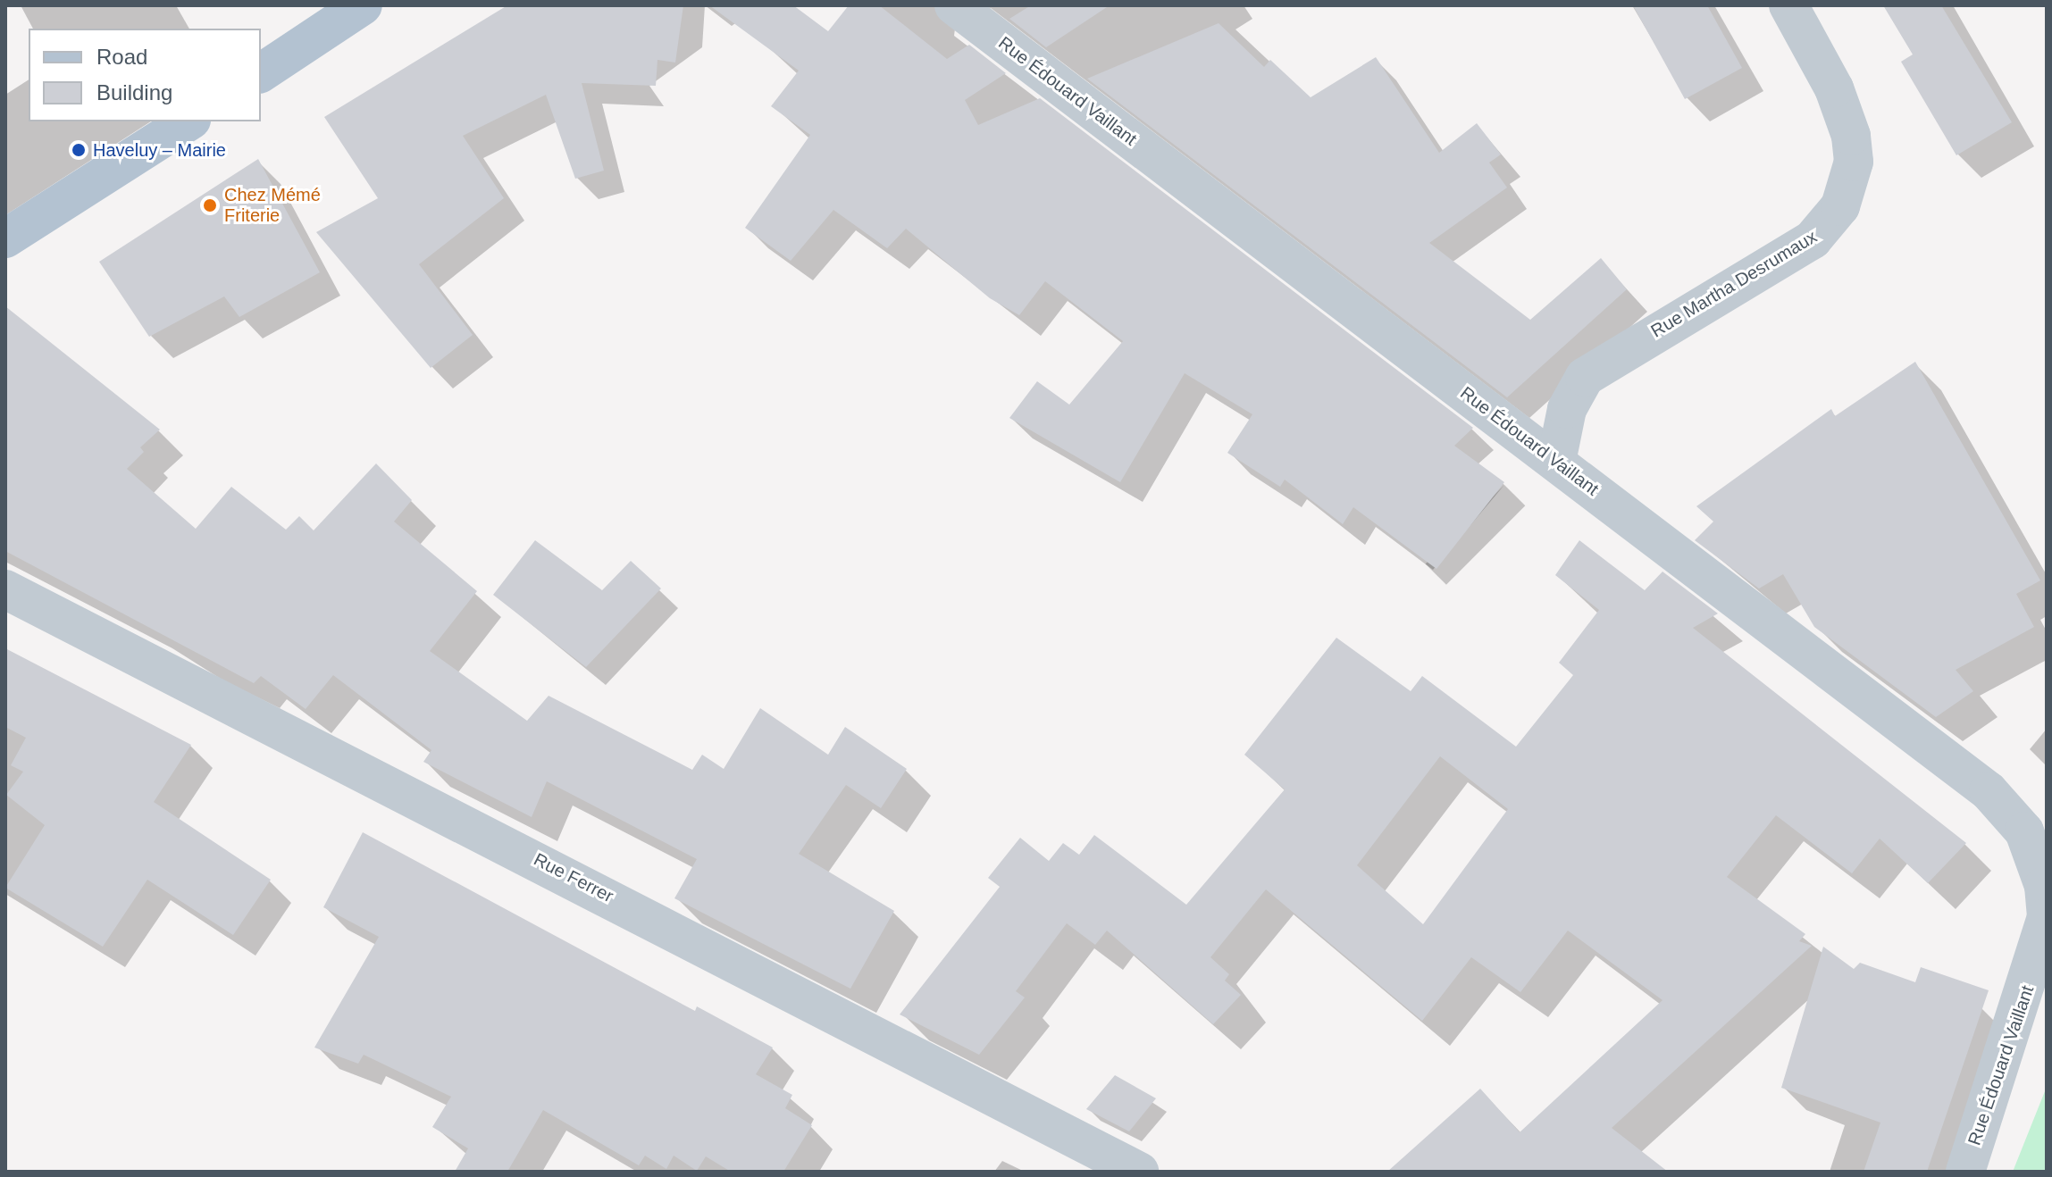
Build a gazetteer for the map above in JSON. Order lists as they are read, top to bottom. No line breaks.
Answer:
{"streets":{"street":["Rue Édouard Vaillant","Rue Martha Desrumaux","Rue Ferrer"]},"crossings":[["Rue Édouard Vaillant","Rue Martha Desrumaux"]],"places":["Haveluy – Mairie","Chez Mémé Friterie"],"legend":["Road","Building"]}
